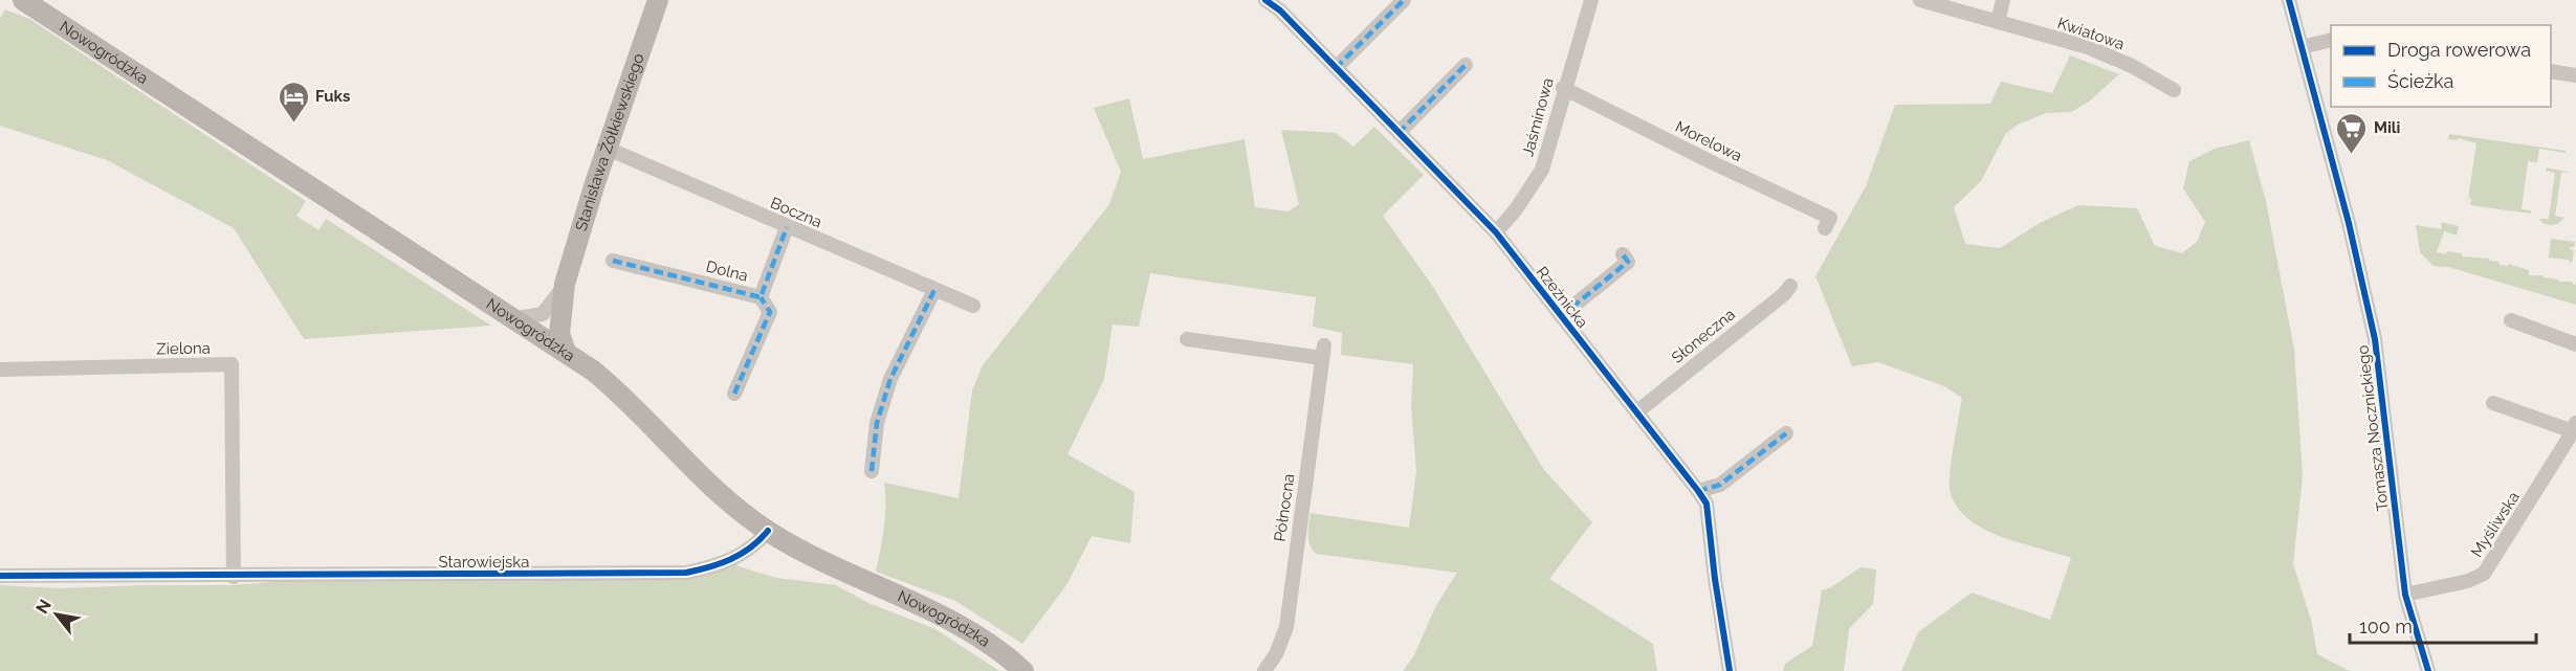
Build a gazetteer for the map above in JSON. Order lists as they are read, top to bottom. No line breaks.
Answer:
{"streets":{"main road":["Nowogródzka","Stanisława Żółkiewskiego"],"street":["Kwiatowa","Jaśminowa","Morelowa","Boczna","Dolna","Rzeźnicka","Słoneczna","Zielona","Tomasza Nocznickiego","Północna","Myśliwska","Starowiejska"]},"crossings":[["Nowogródzka","Stanisława Żółkiewskiego"],["Nowogródzka","Starowiejska"],["Jaśminowa","Morelowa"],["Jaśminowa","Rzeźnicka"],["Stanisława Żółkiewskiego","Boczna"],["Boczna","Dolna"],["Rzeźnicka","Słoneczna"],["Zielona","Starowiejska"],["Tomasza Nocznickiego","Myśliwska"]],"places":{"hotel":["Fuks"],"supermarket":["Mili"]},"legend":["Droga rowerowa","Ścieżka"],"scale_bar":"100 m","north":"top left"}
